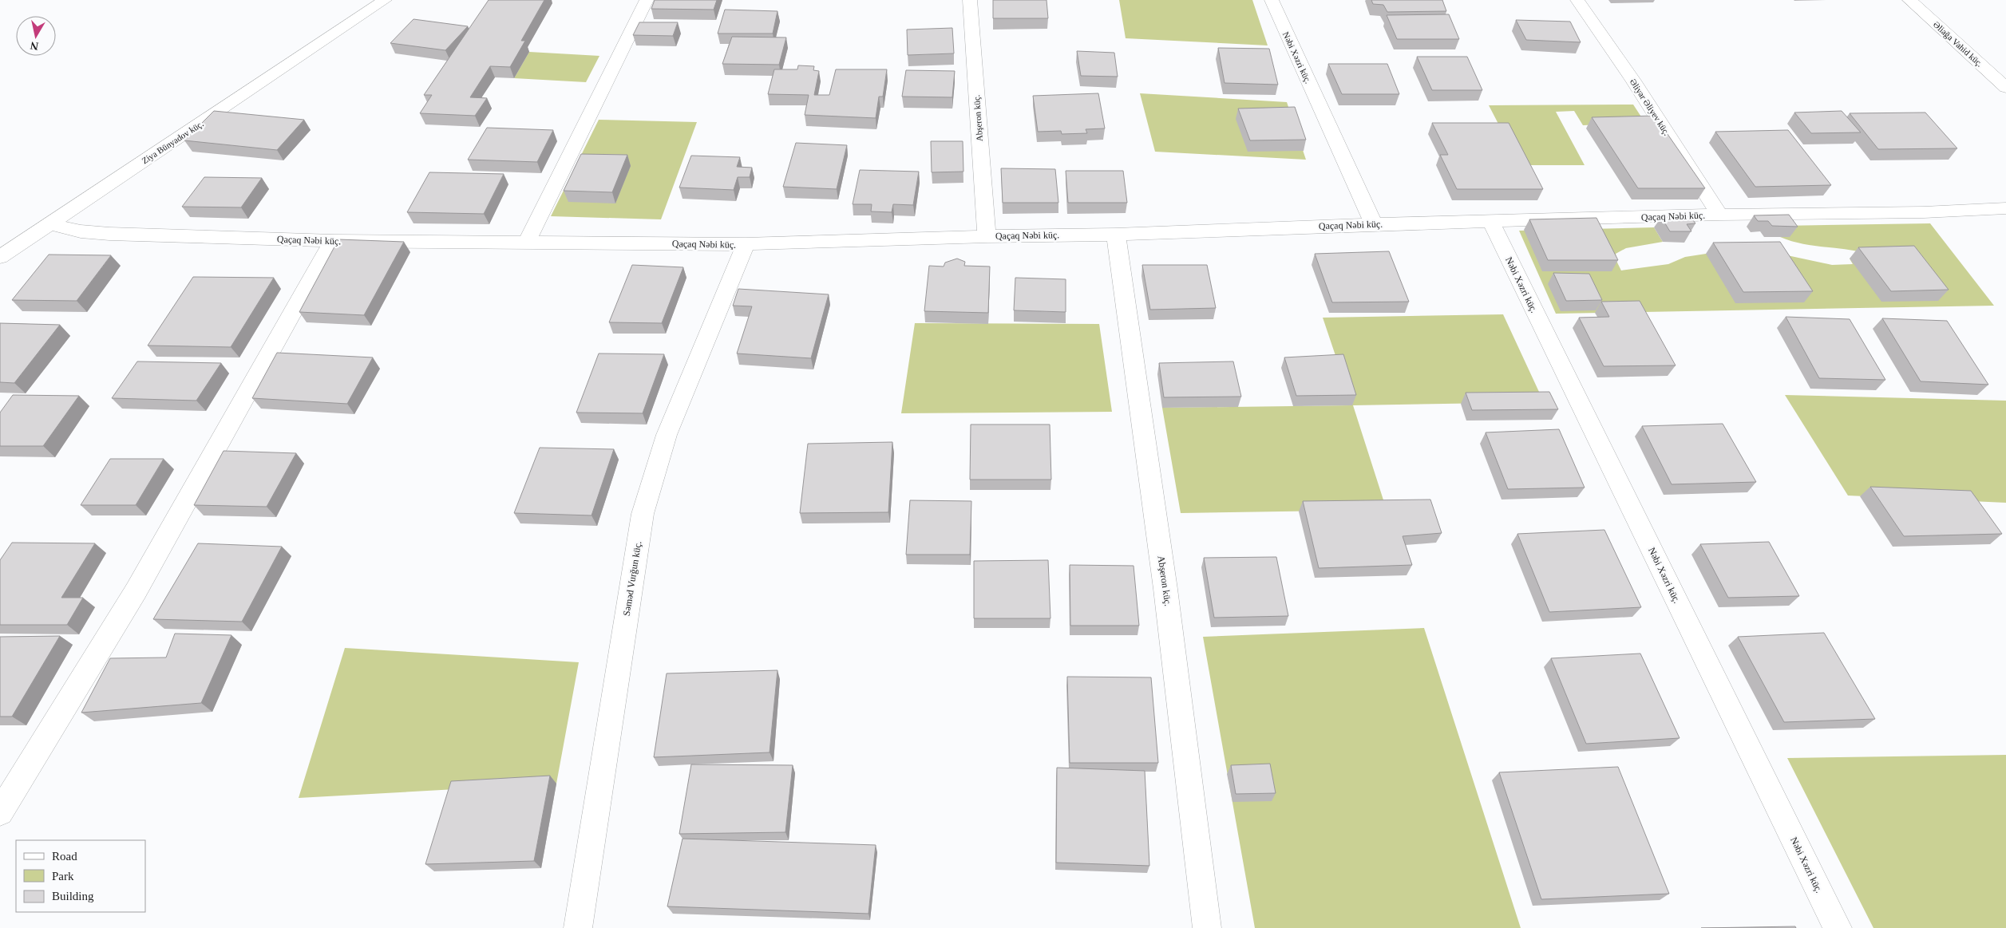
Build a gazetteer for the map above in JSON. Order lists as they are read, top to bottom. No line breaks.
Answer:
{"streets":{"street":["Əliağa Vahid küç.","Nəbi Xəzri küç.","Əliyar Əliyev küç.","Abşeron küç.","Ziya Bünyadov küç.","Qaçaq Nəbi küç.","Səməd Vurğun küç."]},"crossings":[["Nəbi Xəzri küç.","Qaçaq Nəbi küç."],["Əliyar Əliyev küç.","Qaçaq Nəbi küç."],["Abşeron küç.","Qaçaq Nəbi küç."],["Ziya Bünyadov küç.","Qaçaq Nəbi küç."],["Qaçaq Nəbi küç.","Səməd Vurğun küç."]],"legend":["Road","Park","Building"],"north":"bottom"}
